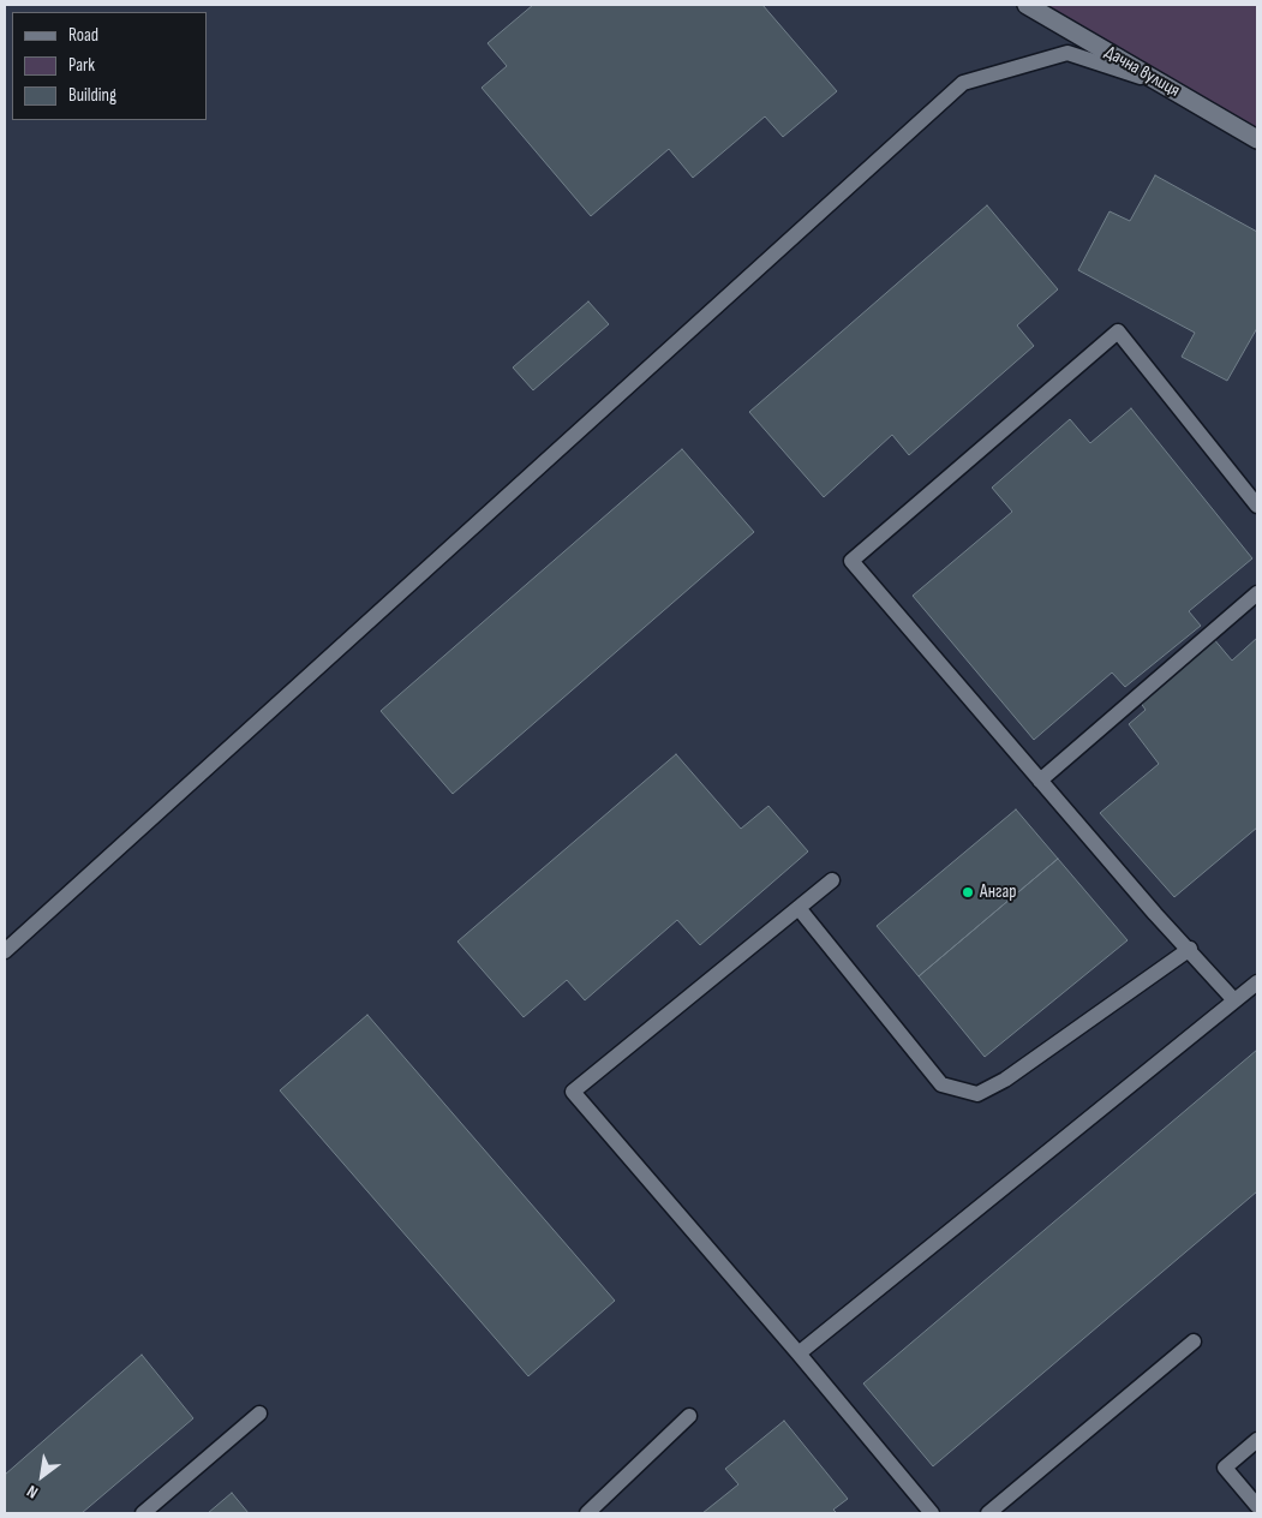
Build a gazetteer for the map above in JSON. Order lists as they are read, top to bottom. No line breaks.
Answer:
{"streets":{"street":["Дачна вулиця"]},"places":["Ангар"],"legend":["Road","Park","Building"],"north":"bottom left"}
